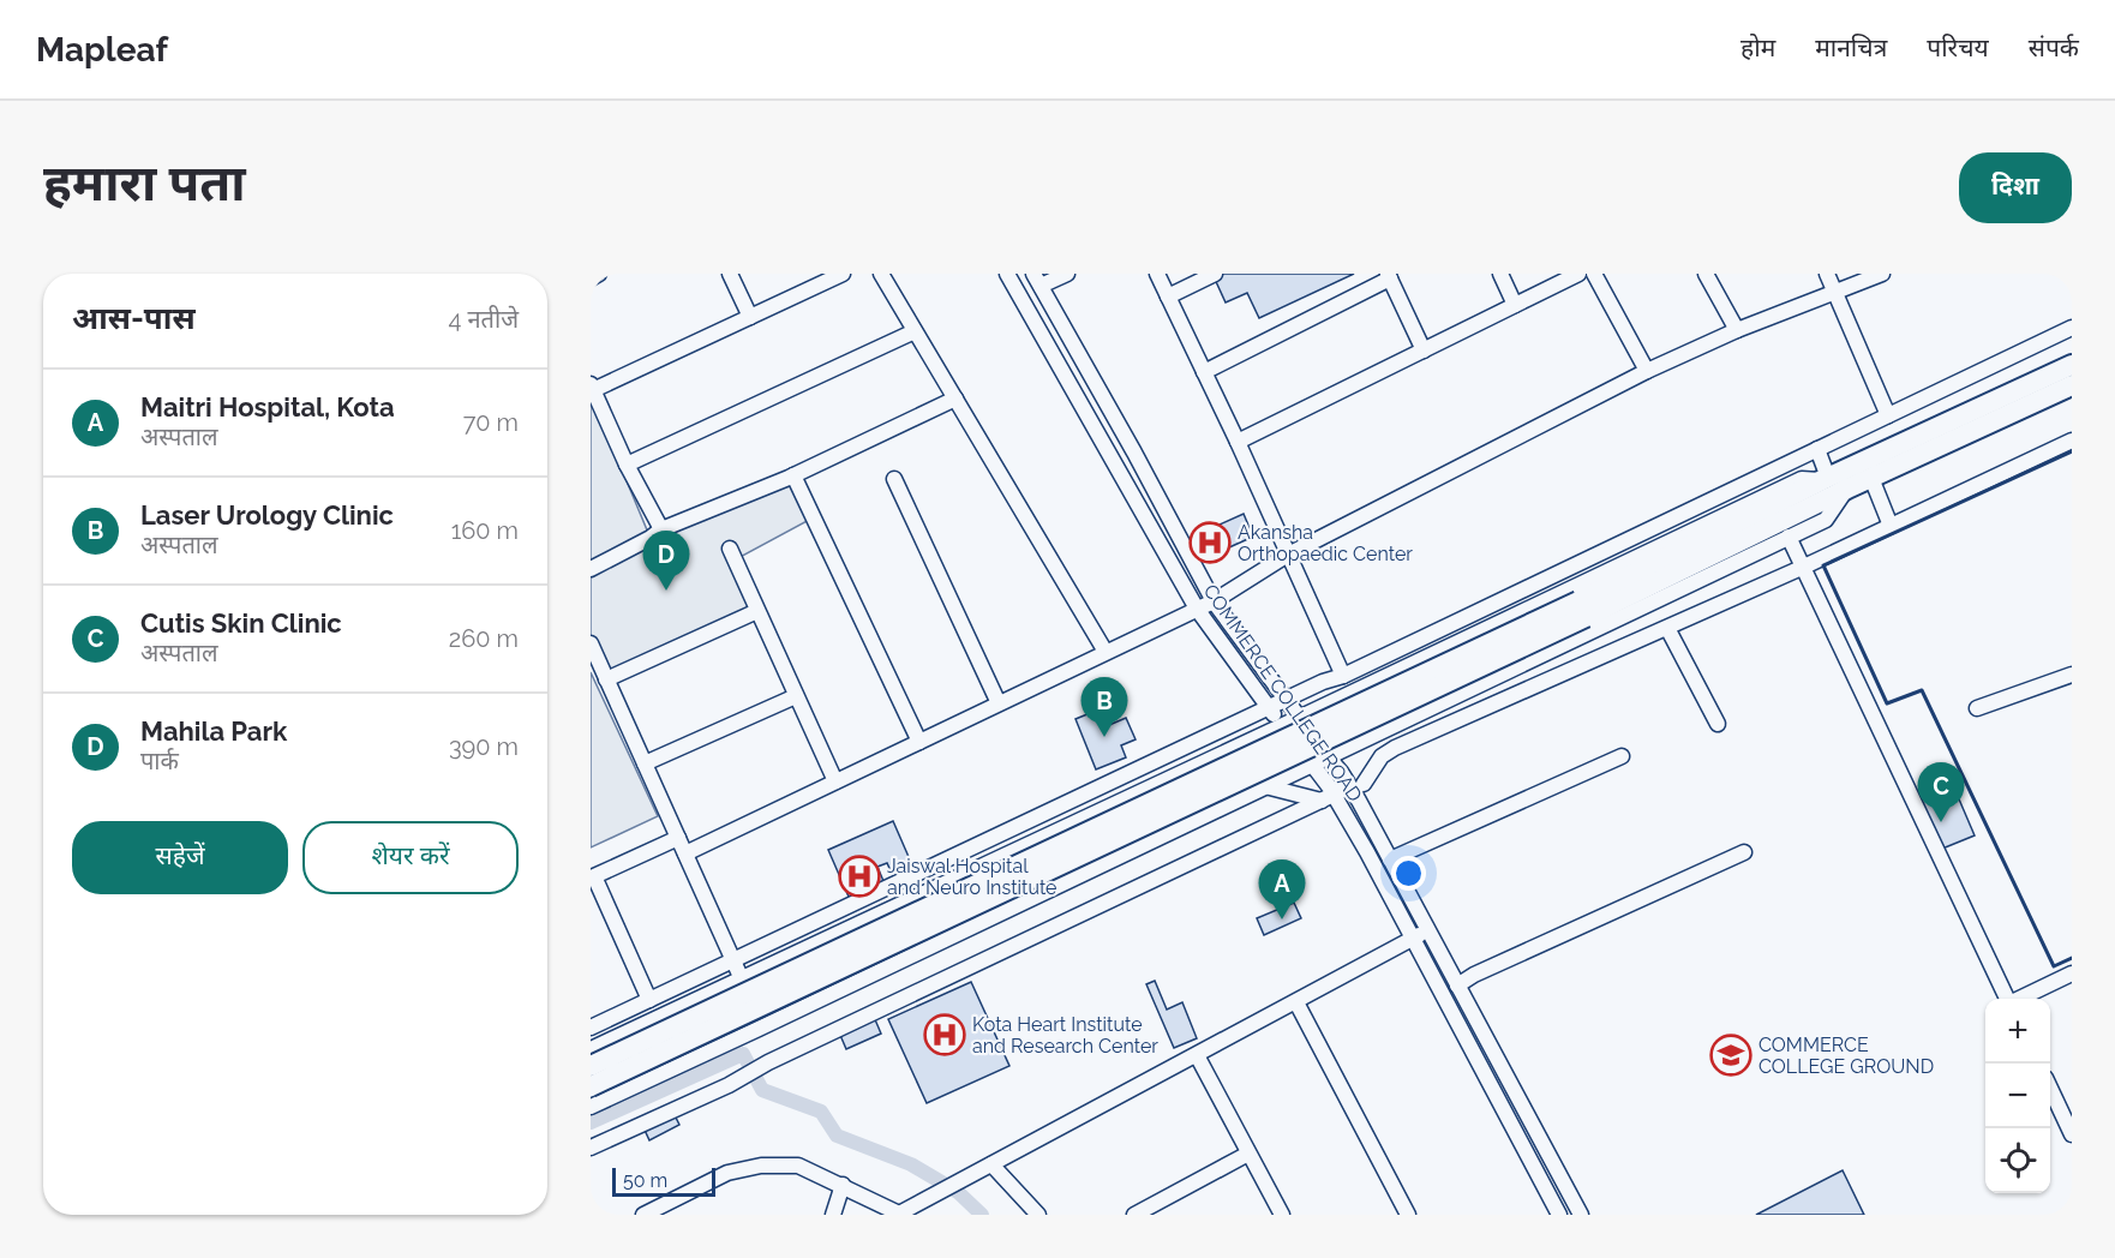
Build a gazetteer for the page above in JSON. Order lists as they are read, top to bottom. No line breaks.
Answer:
{"streets":{"street":["COMMERCE COLLEGE ROAD"]},"places":{"hospital":["Akansha Orthopaedic Center","Jaiswal Hospital and Neuro Institute","Kota Heart Institute and Research Center"],"school or university":["COMMERCE COLLEGE GROUND"]},"scale_bar":"50 m","page":{"header":"Mapleaf","nav":["होम","मानचित्र","परिचय","संपर्क"],"buttons":["दिशा",["सहेजें","शेयर करें"]],"title":"हमारा पता","heading":["आस-पास","4 नतीजे"],"list":[{"mark":"A","name":"Maitri Hospital, Kota","note":"अस्पताल","value":"70 m"},{"mark":"B","name":"Laser Urology Clinic","note":"अस्पताल","value":"160 m"},{"mark":"C","name":"Cutis Skin Clinic","note":"अस्पताल","value":"260 m"},{"mark":"D","name":"Mahila Park","note":"पार्क","value":"390 m"}],"pins":["D","B","C","A"],"map_buttons":["+","−"],"scale":"50 m"}}
